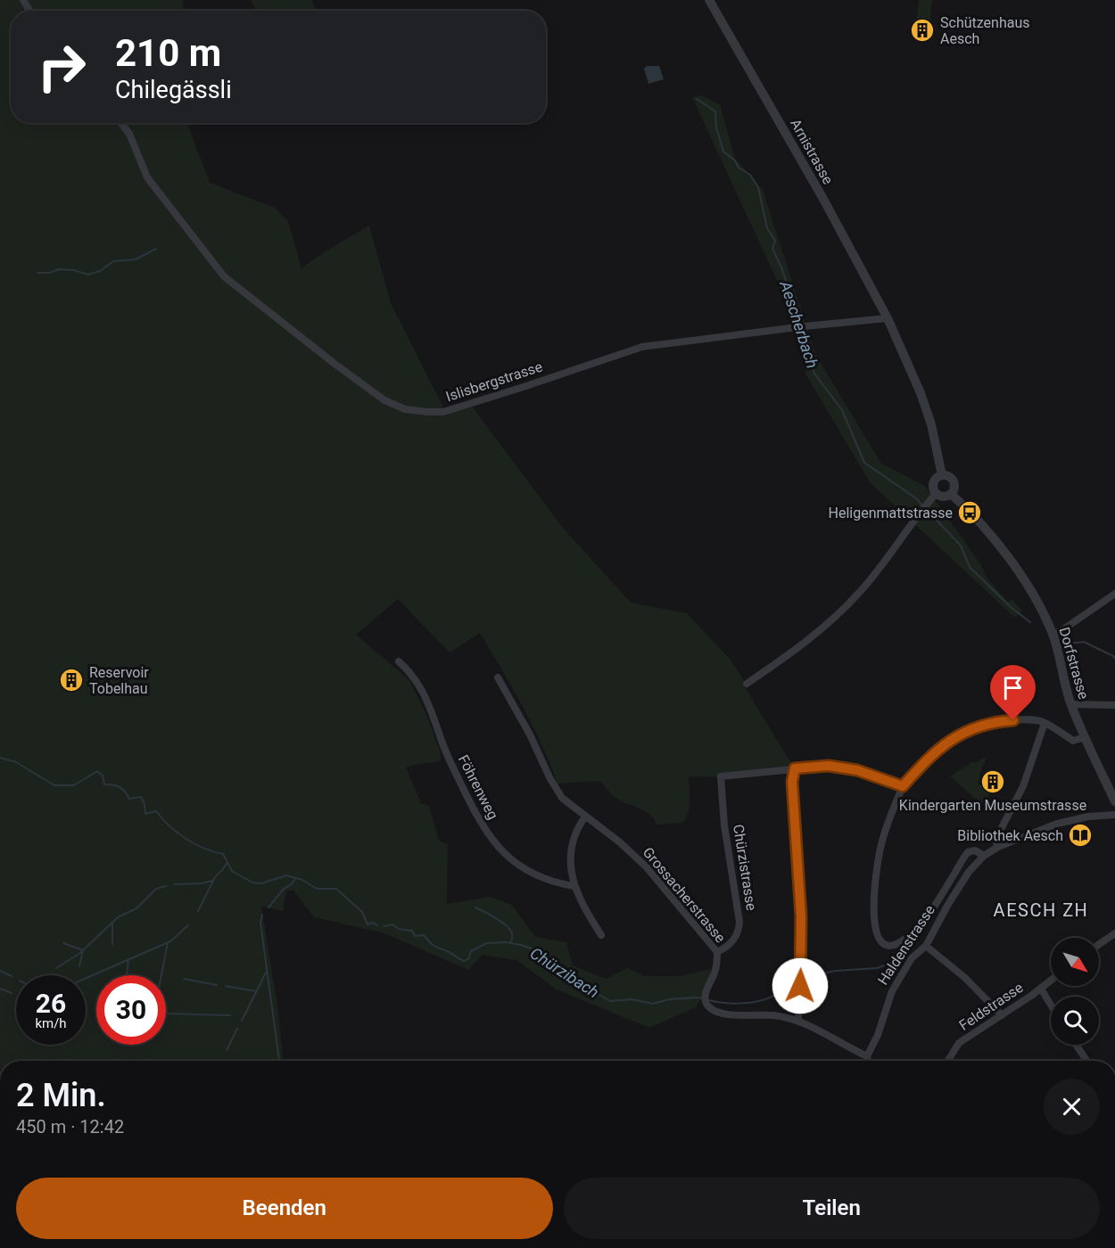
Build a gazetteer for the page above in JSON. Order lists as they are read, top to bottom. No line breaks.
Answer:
{"streets":{"street":["Arnistrasse","Islisbergstrasse","Dorfstrasse","Föhrenweg","Chürzistrasse","Grossacherstrasse","Haldenstrasse","Feldstrasse"]},"crossings":[["Arnistrasse","Islisbergstrasse"],["Chürzistrasse","Grossacherstrasse"],["Grossacherstrasse","Haldenstrasse"]],"districts":["AESCH ZH"],"water":["Aescherbach","Chürzibach"],"places":{"building":["Schützenhaus Aesch","Reservoir Tobelhau","Kindergarten Museumstrasse"],"bus stop":["Heligenmattstrasse"],"library":["Bibliothek Aesch"]},"north":"bottom right","page":{"turn":["210 m","Chilegässli"],"speed":"26 km/h","limit":"30","heading":["2 Min.","450 m · 12:42"],"buttons":["Beenden","Teilen"]}}
